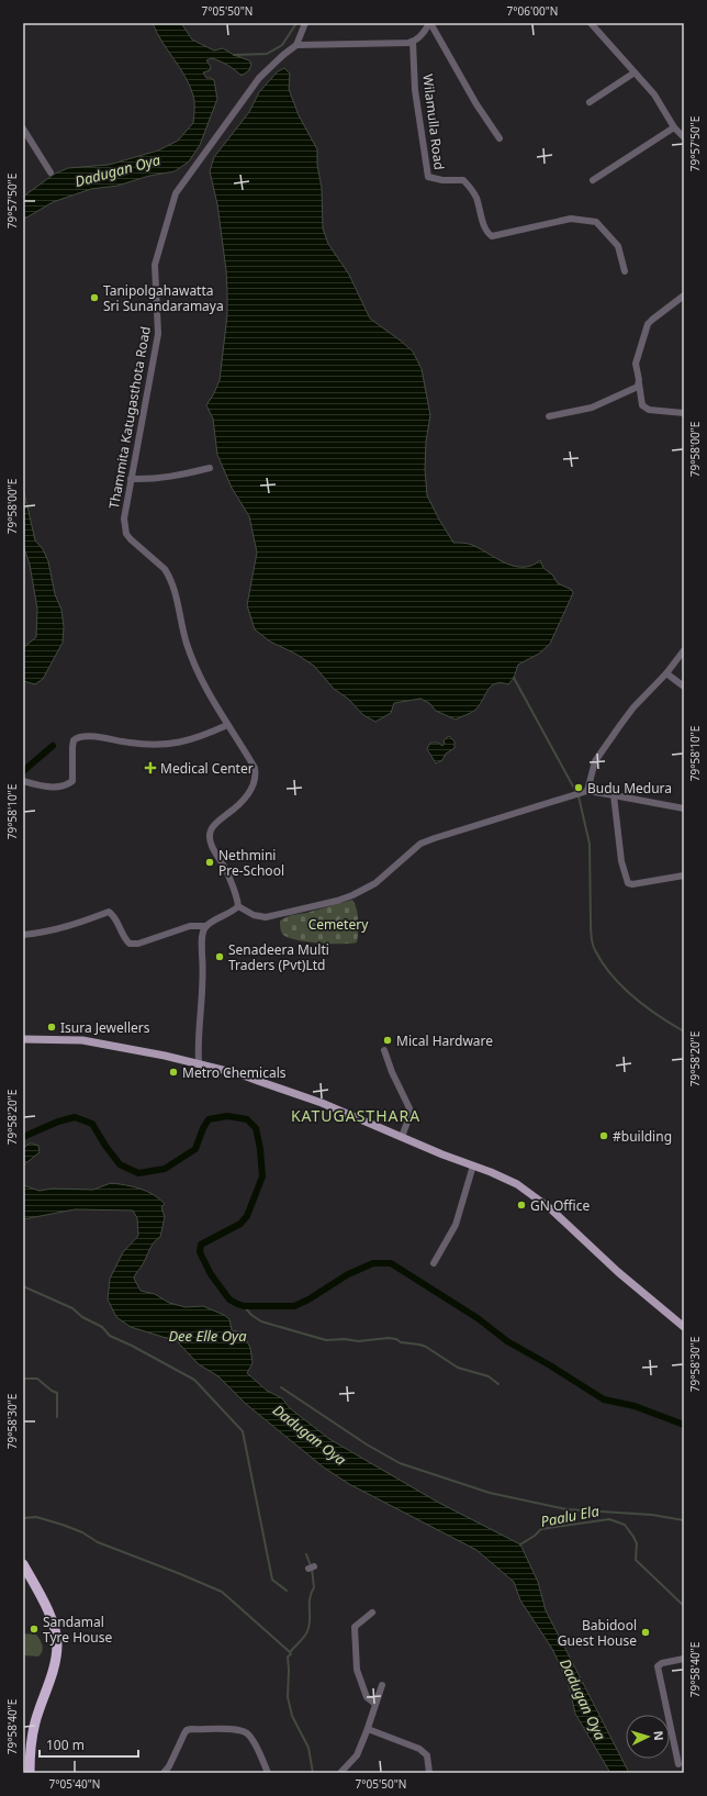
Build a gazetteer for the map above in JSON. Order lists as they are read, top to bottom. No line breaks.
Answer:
{"streets":{"street":["Wilamulla Road","Thammita Katugasthota Road"]},"districts":["KATUGASTHARA"],"water":["Dadugan Oya","Dee Elle Oya","Paalu Ela"],"parks":["Cemetery"],"places":{"other":["Tanipolgahawatta Sri Sunandaramaya","Budu Medura","Nethmini Pre-School","Senadeera Multi Traders (Pvt)Ltd","Isura Jewellers","Mical Hardware","Metro Chemicals","#building","GN Office","Sandamal Tyre House","Babidool Guest House"],"health":["Medical Center"]},"scale_bar":"100 m","north":"right","coordinates":["7°05'50\"N","7°06'00\"N","79°57'50\"E","79°58'00\"E","79°58'10\"E","79°58'20\"E","79°58'30\"E","79°58'40\"E","7°05'40\"N"]}
